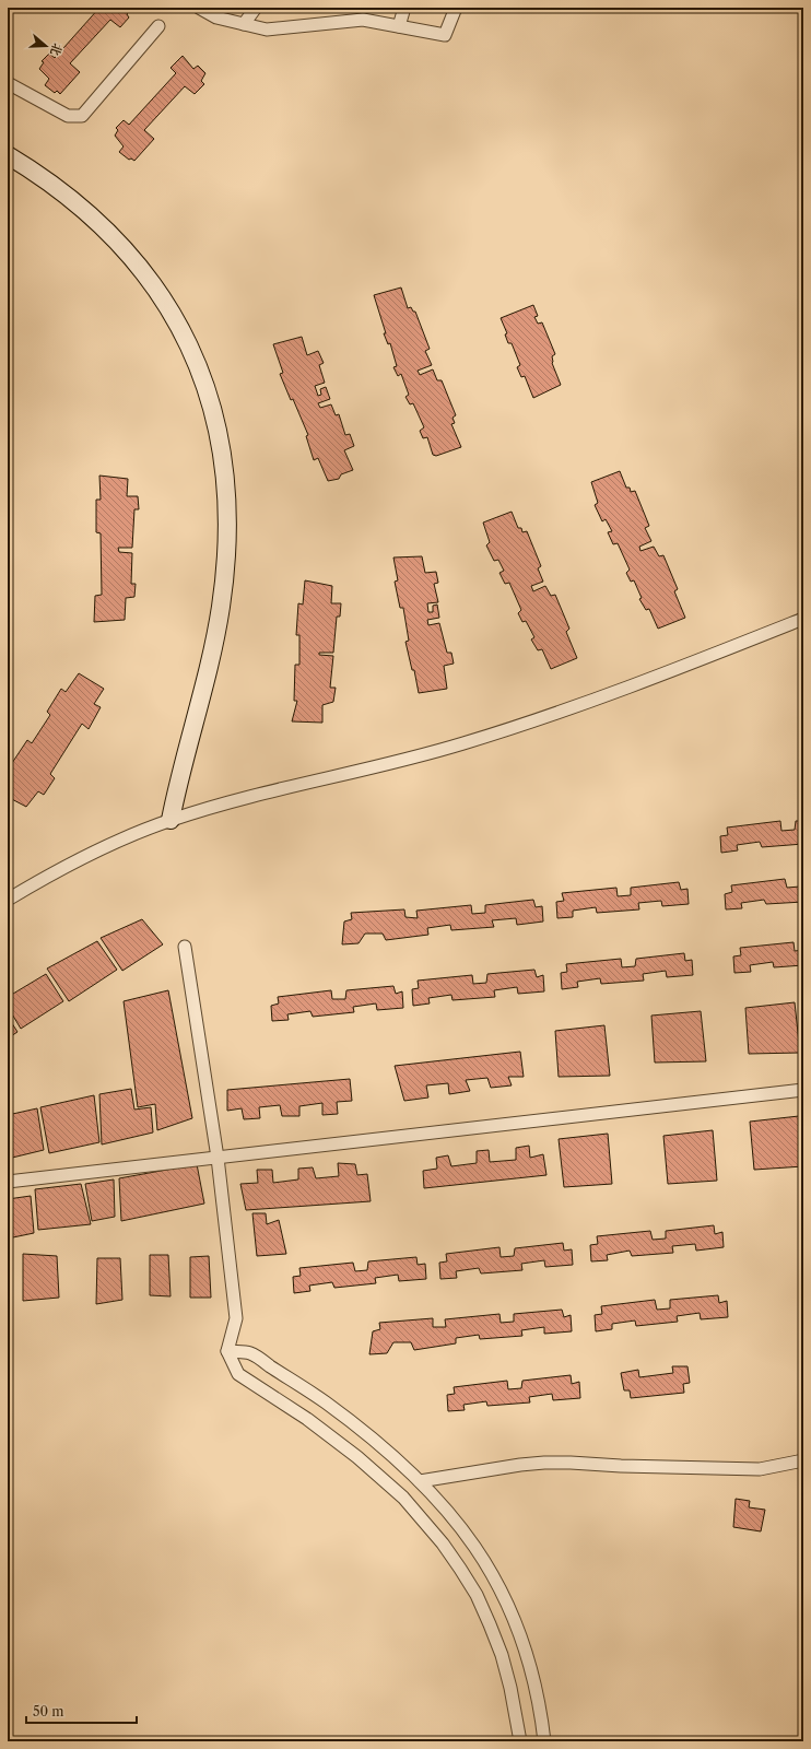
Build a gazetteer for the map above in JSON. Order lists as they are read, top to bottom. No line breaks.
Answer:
{"scale_bar":"50 m","north":"right"}
